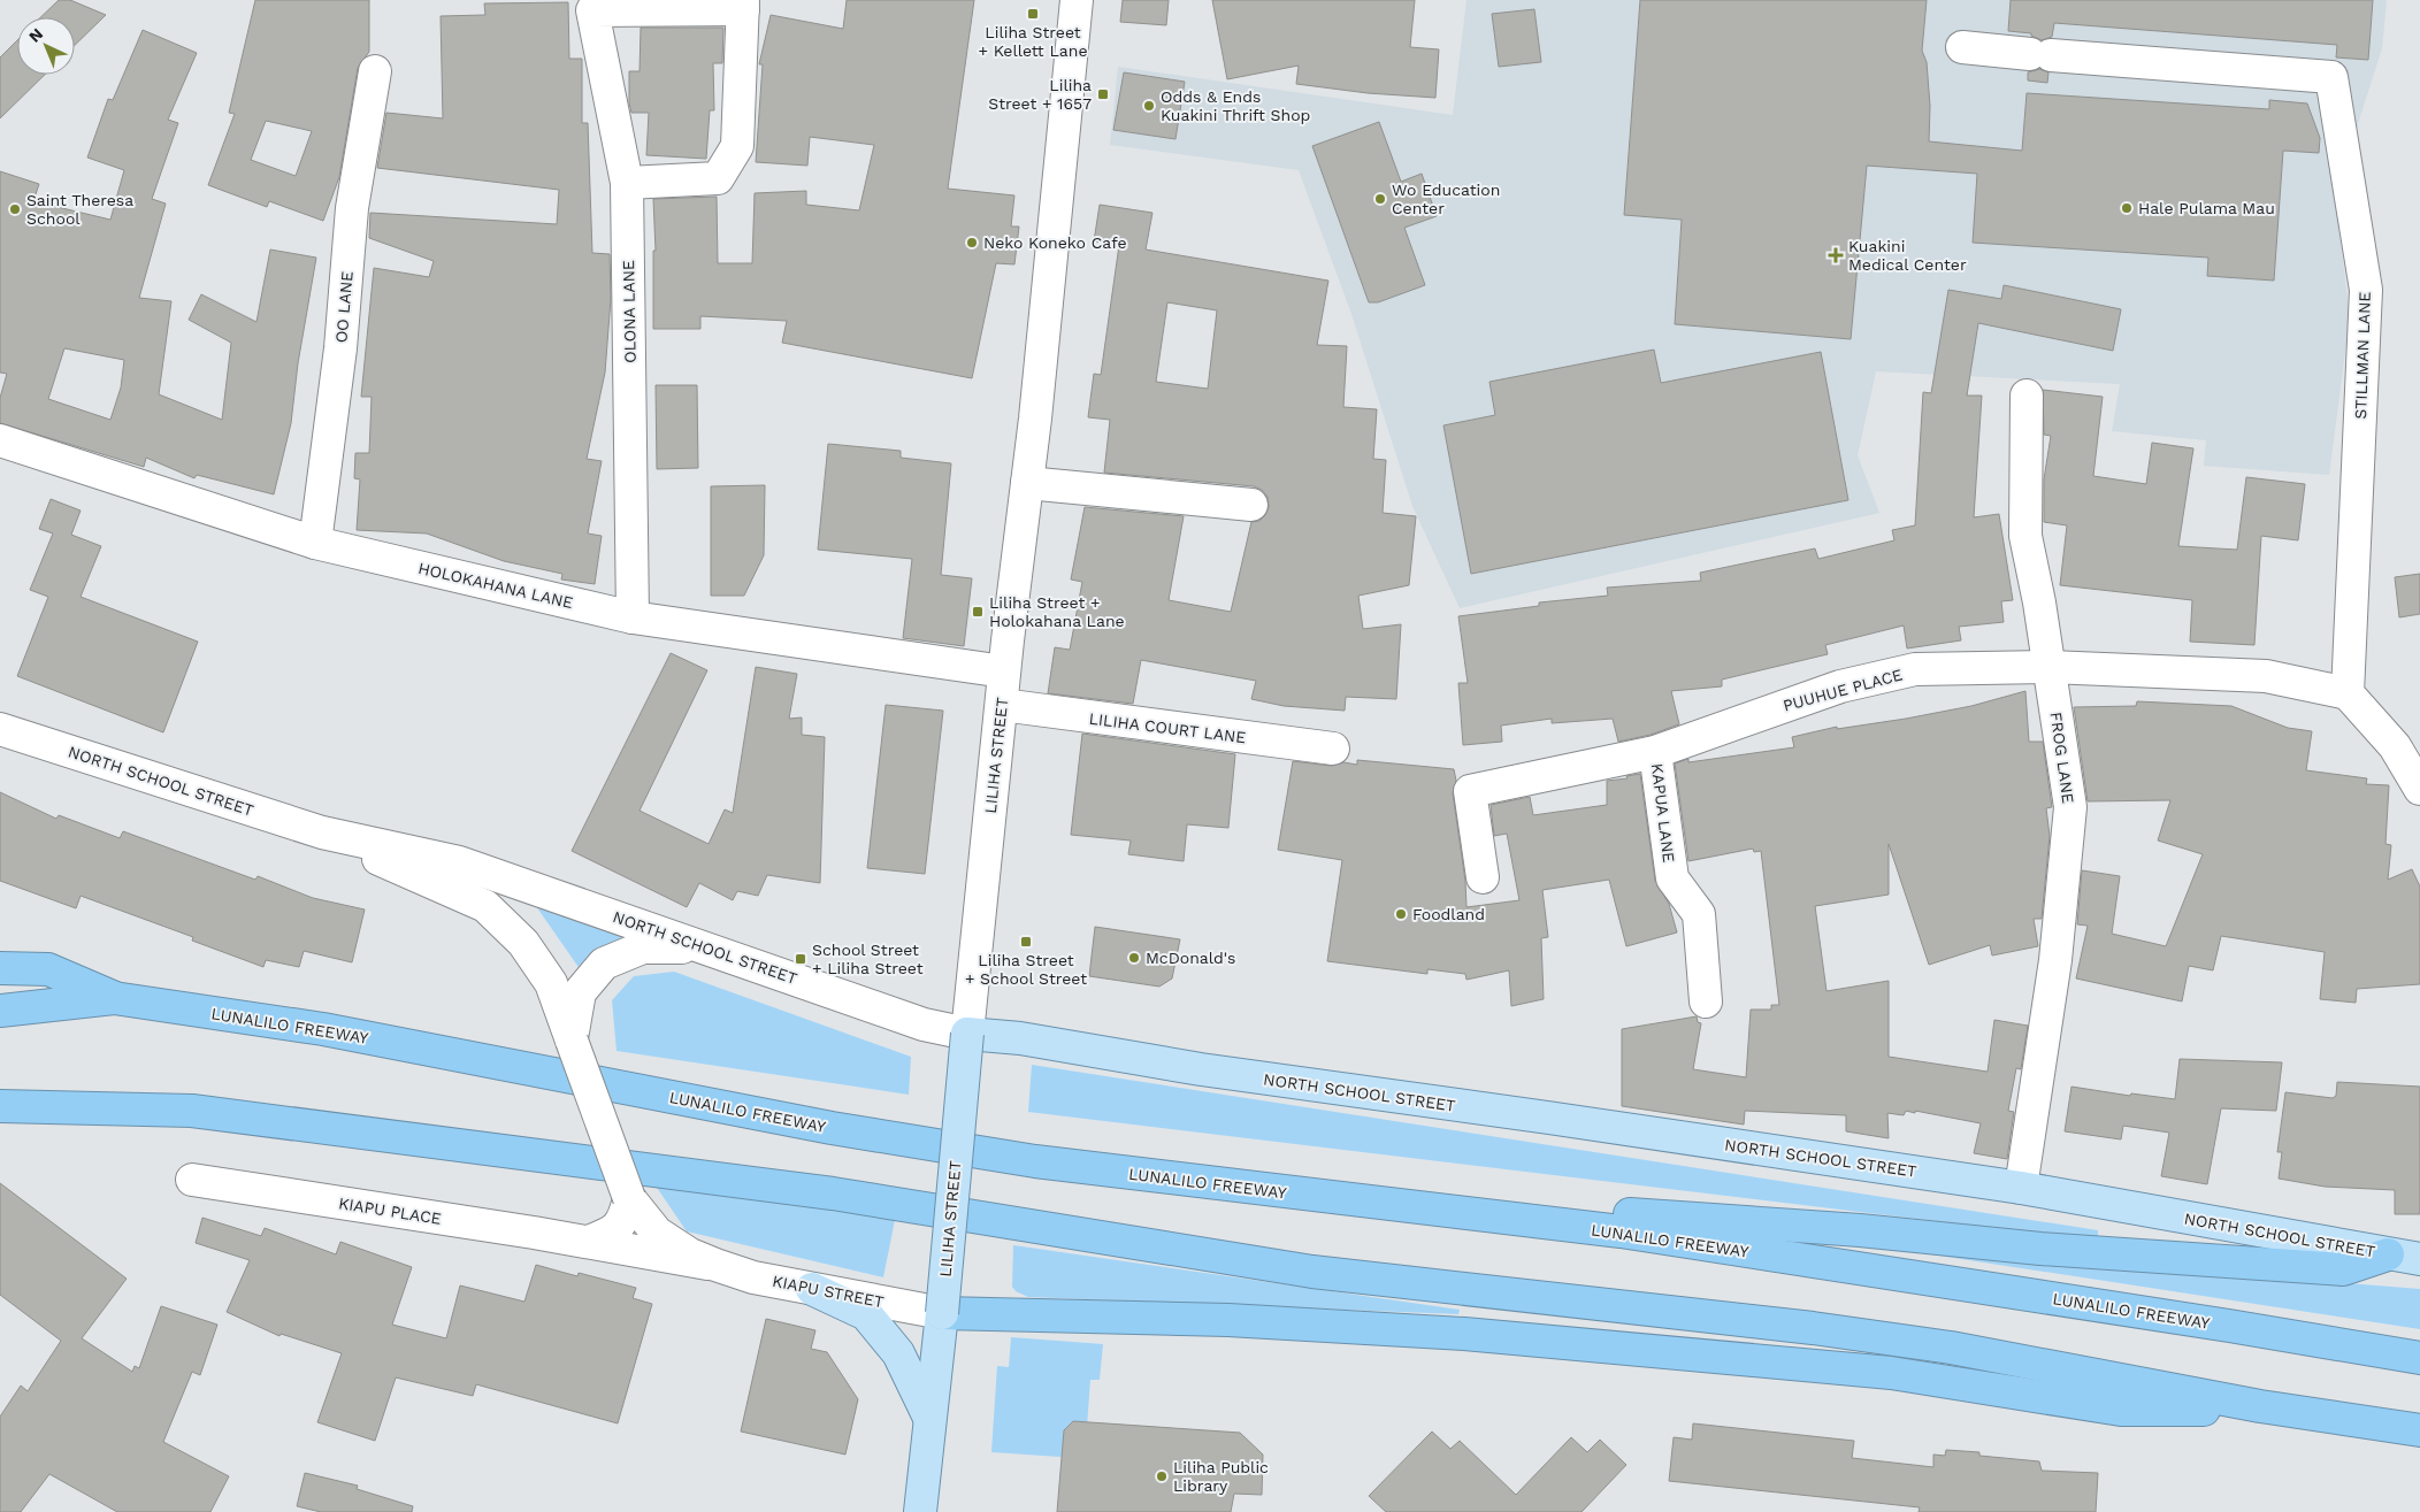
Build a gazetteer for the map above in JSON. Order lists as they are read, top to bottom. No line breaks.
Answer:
{"streets":{"highway":["LUNALILO FREEWAY"],"main road":["LILIHA STREET","NORTH SCHOOL STREET"],"street":["OO LANE","OLONA LANE","STILLMAN LANE","HOLOKAHANA LANE","PUUHUE PLACE","LILIHA COURT LANE","FROG LANE","KAPUA LANE","KIAPU PLACE","KIAPU STREET"]},"crossings":[["OO LANE","HOLOKAHANA LANE"],["OLONA LANE","HOLOKAHANA LANE"],["STILLMAN LANE","PUUHUE PLACE"],["HOLOKAHANA LANE","LILIHA STREET"],["PUUHUE PLACE","FROG LANE"],["PUUHUE PLACE","KAPUA LANE"],["LILIHA COURT LANE","LILIHA STREET"],["LILIHA STREET","NORTH SCHOOL STREET"],["LILIHA STREET","KIAPU STREET"],["FROG LANE","NORTH SCHOOL STREET"],["NORTH SCHOOL STREET","KIAPU PLACE"],["NORTH SCHOOL STREET","KIAPU STREET"],["KIAPU PLACE","KIAPU STREET"]],"places":{"transit":["Liliha Street + Kellett Lane","Liliha Street + 1657","Liliha Street + Holokahana Lane","Liliha Street + School Street","School Street + Liliha Street"],"other":["Odds & Ends Kuakini Thrift Shop","Wo Education Center","Hale Pulama Mau","Saint Theresa School","Neko Koneko Cafe","Foodland","McDonald's","Liliha Public Library"],"health":["Kuakini Medical Center"]},"north":"top left"}
